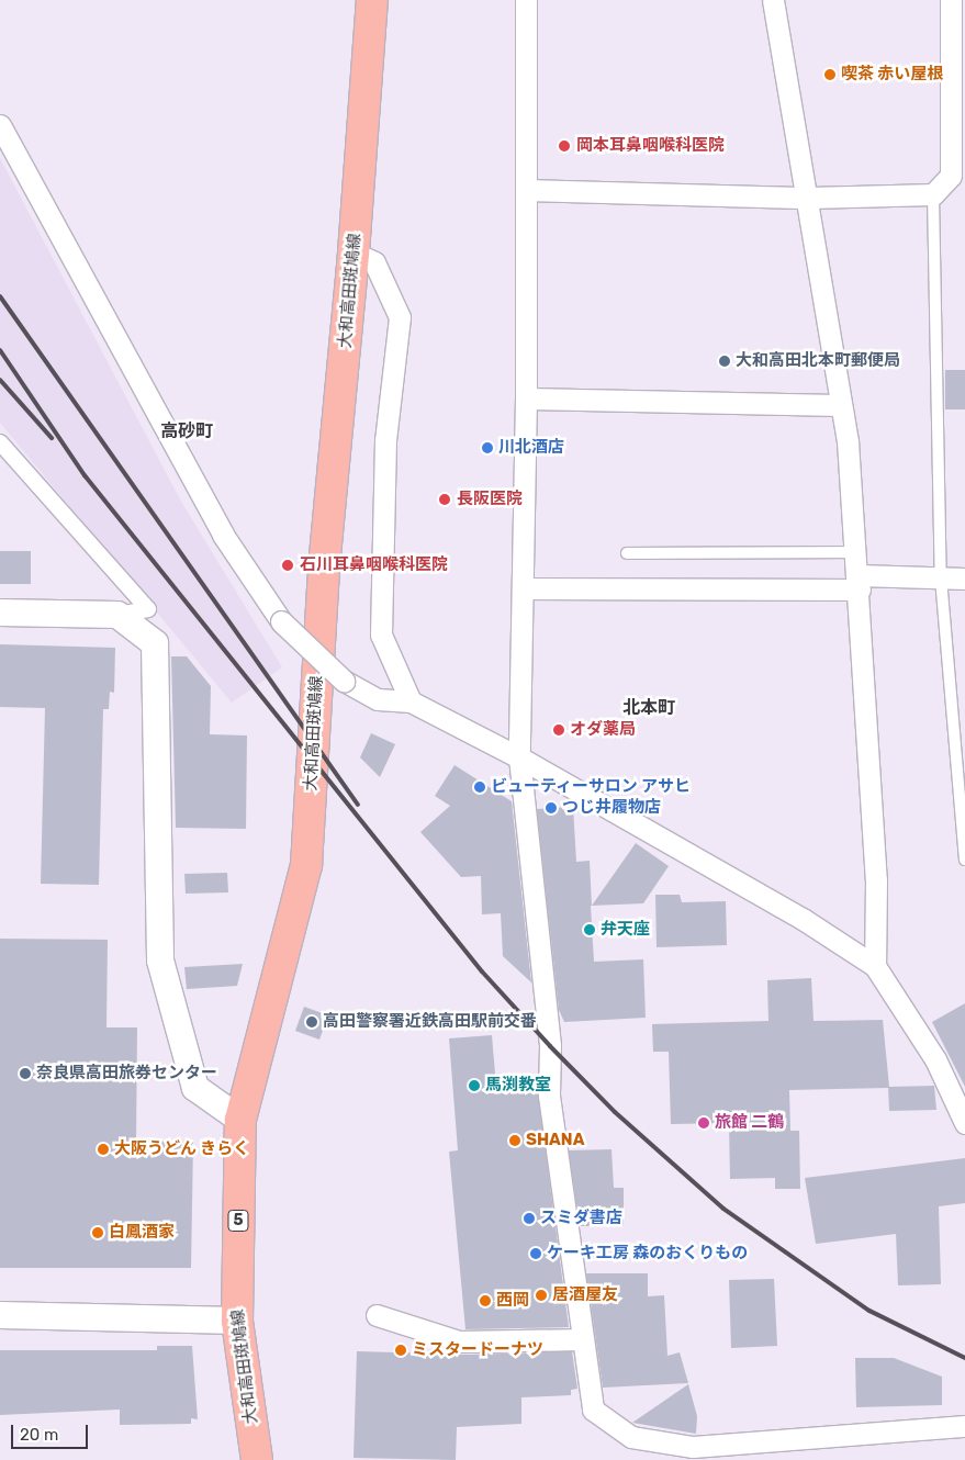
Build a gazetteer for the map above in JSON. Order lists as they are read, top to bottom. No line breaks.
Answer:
{"streets":{"main road":["大和高田斑鳩線","5"]},"districts":["高砂町","北本町"],"places":["喫茶 赤い屋根","岡本耳鼻咽喉科医院","大和高田北本町郵便局","川北酒店","長阪医院","石川耳鼻咽喉科医院","オダ薬局","ビューティーサロン アサヒ","つじ井履物店","弁天座","高田警察署近鉄高田駅前交番","奈良県高田旅券センター","馬渕教室","旅館 二鶴","SHANA","大阪うどん きらく","スミダ書店","白鳳酒家","ケーキ工房 森のおくりもの","居酒屋友","西岡","ミスタードーナツ"],"scale_bar":"20 m"}
